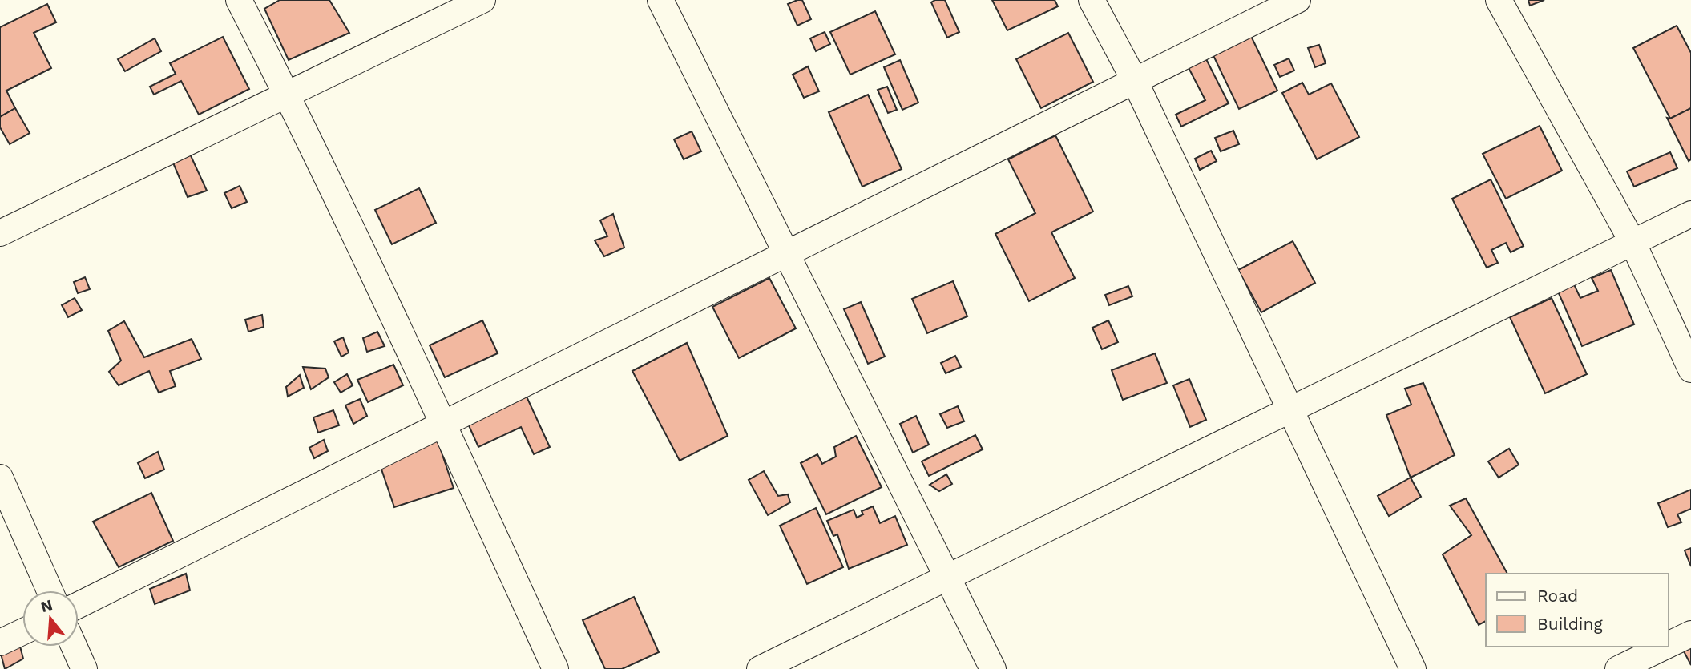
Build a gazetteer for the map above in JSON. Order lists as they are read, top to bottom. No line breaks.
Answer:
{"legend":["Road","Building"],"north":"top"}
